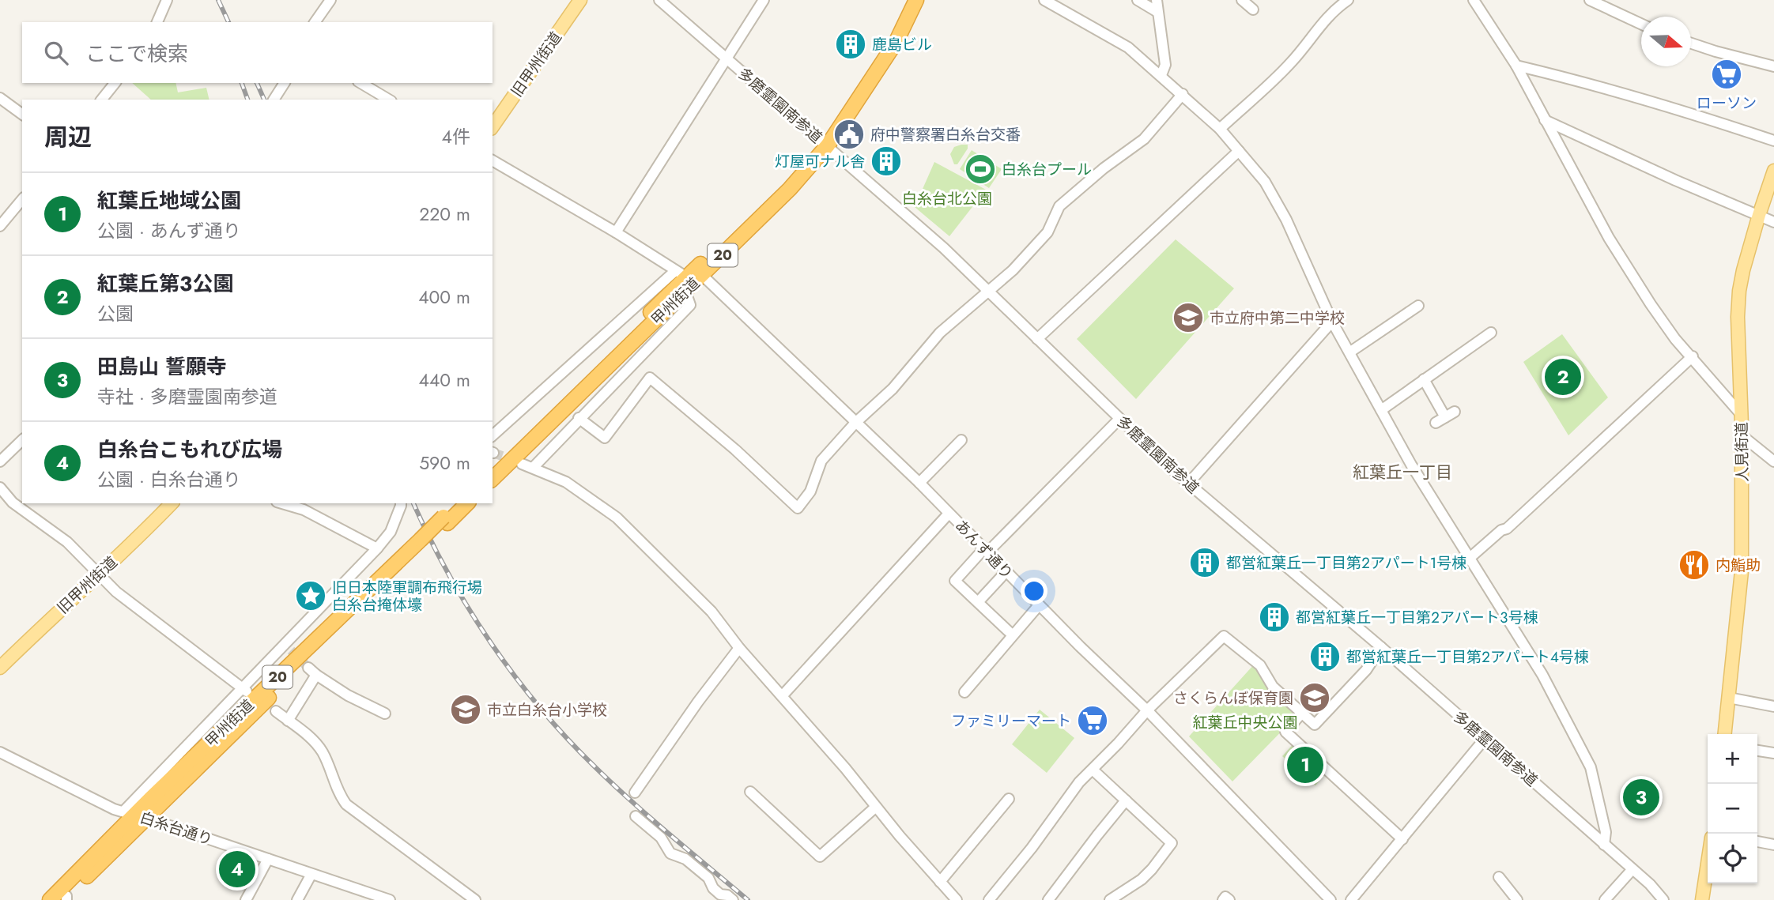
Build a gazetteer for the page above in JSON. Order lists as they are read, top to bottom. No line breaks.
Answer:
{"streets":{"highway":["20","甲州街道"],"main road":["旧甲州街道","人見街道"],"street":["多磨霊園南参道","あんず通り","白糸台通り"]},"crossings":[["多磨霊園南参道","甲州街道"],["甲州街道","あんず通り"],["甲州街道","白糸台通り"]],"districts":["紅葉丘一丁目"],"parks":["白糸台北公園","紅葉丘中央公園"],"places":{"building":["鹿島ビル","灯屋可ナル舎","都営紅葉丘一丁目第２アパート1号棟","都営紅葉丘一丁目第２アパート３号棟","都営紅葉丘一丁目第２アパート４号棟"],"supermarket":["ローソン","ファミリーマート"],"public building":["府中警察署白糸台交番"],"sports":["白糸台プール"],"school or university":["市立府中第二中学校","さくらんぼ保育園","市立白糸台小学校"],"restaurant":["内鮨助"],"place":["旧日本陸軍調布飛行場 白糸台掩体壕"]},"north":"right","page":{"search":"ここで検索","heading":["周辺","4件"],"list":[{"mark":"1","name":"紅葉丘地域公園","note":"公園 · あんず通り","value":"220 m"},{"mark":"2","name":"紅葉丘第３公園","note":"公園","value":"400 m"},{"mark":"3","name":"田島山 誓願寺","note":"寺社 · 多磨霊園南参道","value":"440 m"},{"mark":"4","name":"白糸台こもれび広場","note":"公園 · 白糸台通り","value":"590 m"}],"pins":["2","1","3","4"],"map_buttons":["+","−"]}}
